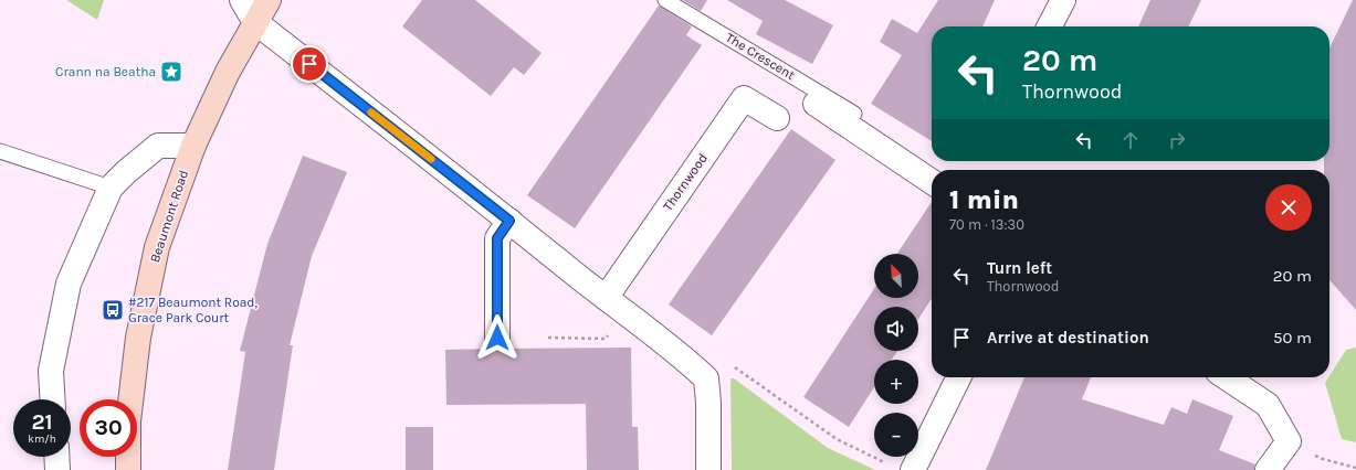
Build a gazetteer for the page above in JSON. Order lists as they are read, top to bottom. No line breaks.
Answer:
{"streets":{"street":["Thornwood","Beaumont Road"],"lane":["The Crescent"]},"places":{"place":["Crann na Beatha"],"bus stop":["#217 Beaumont Road, Grace Park Court"]},"north":"top left","page":{"turn":["20 m","Thornwood"],"heading":["1 min","70 m · 13:30"],"list":[{"name":"Turn left","note":"Thornwood","value":"20 m"},{"name":"Arrive at destination","value":"50 m"}],"map_buttons":["+","−"],"speed":"21 km/h","limit":"30"}}
